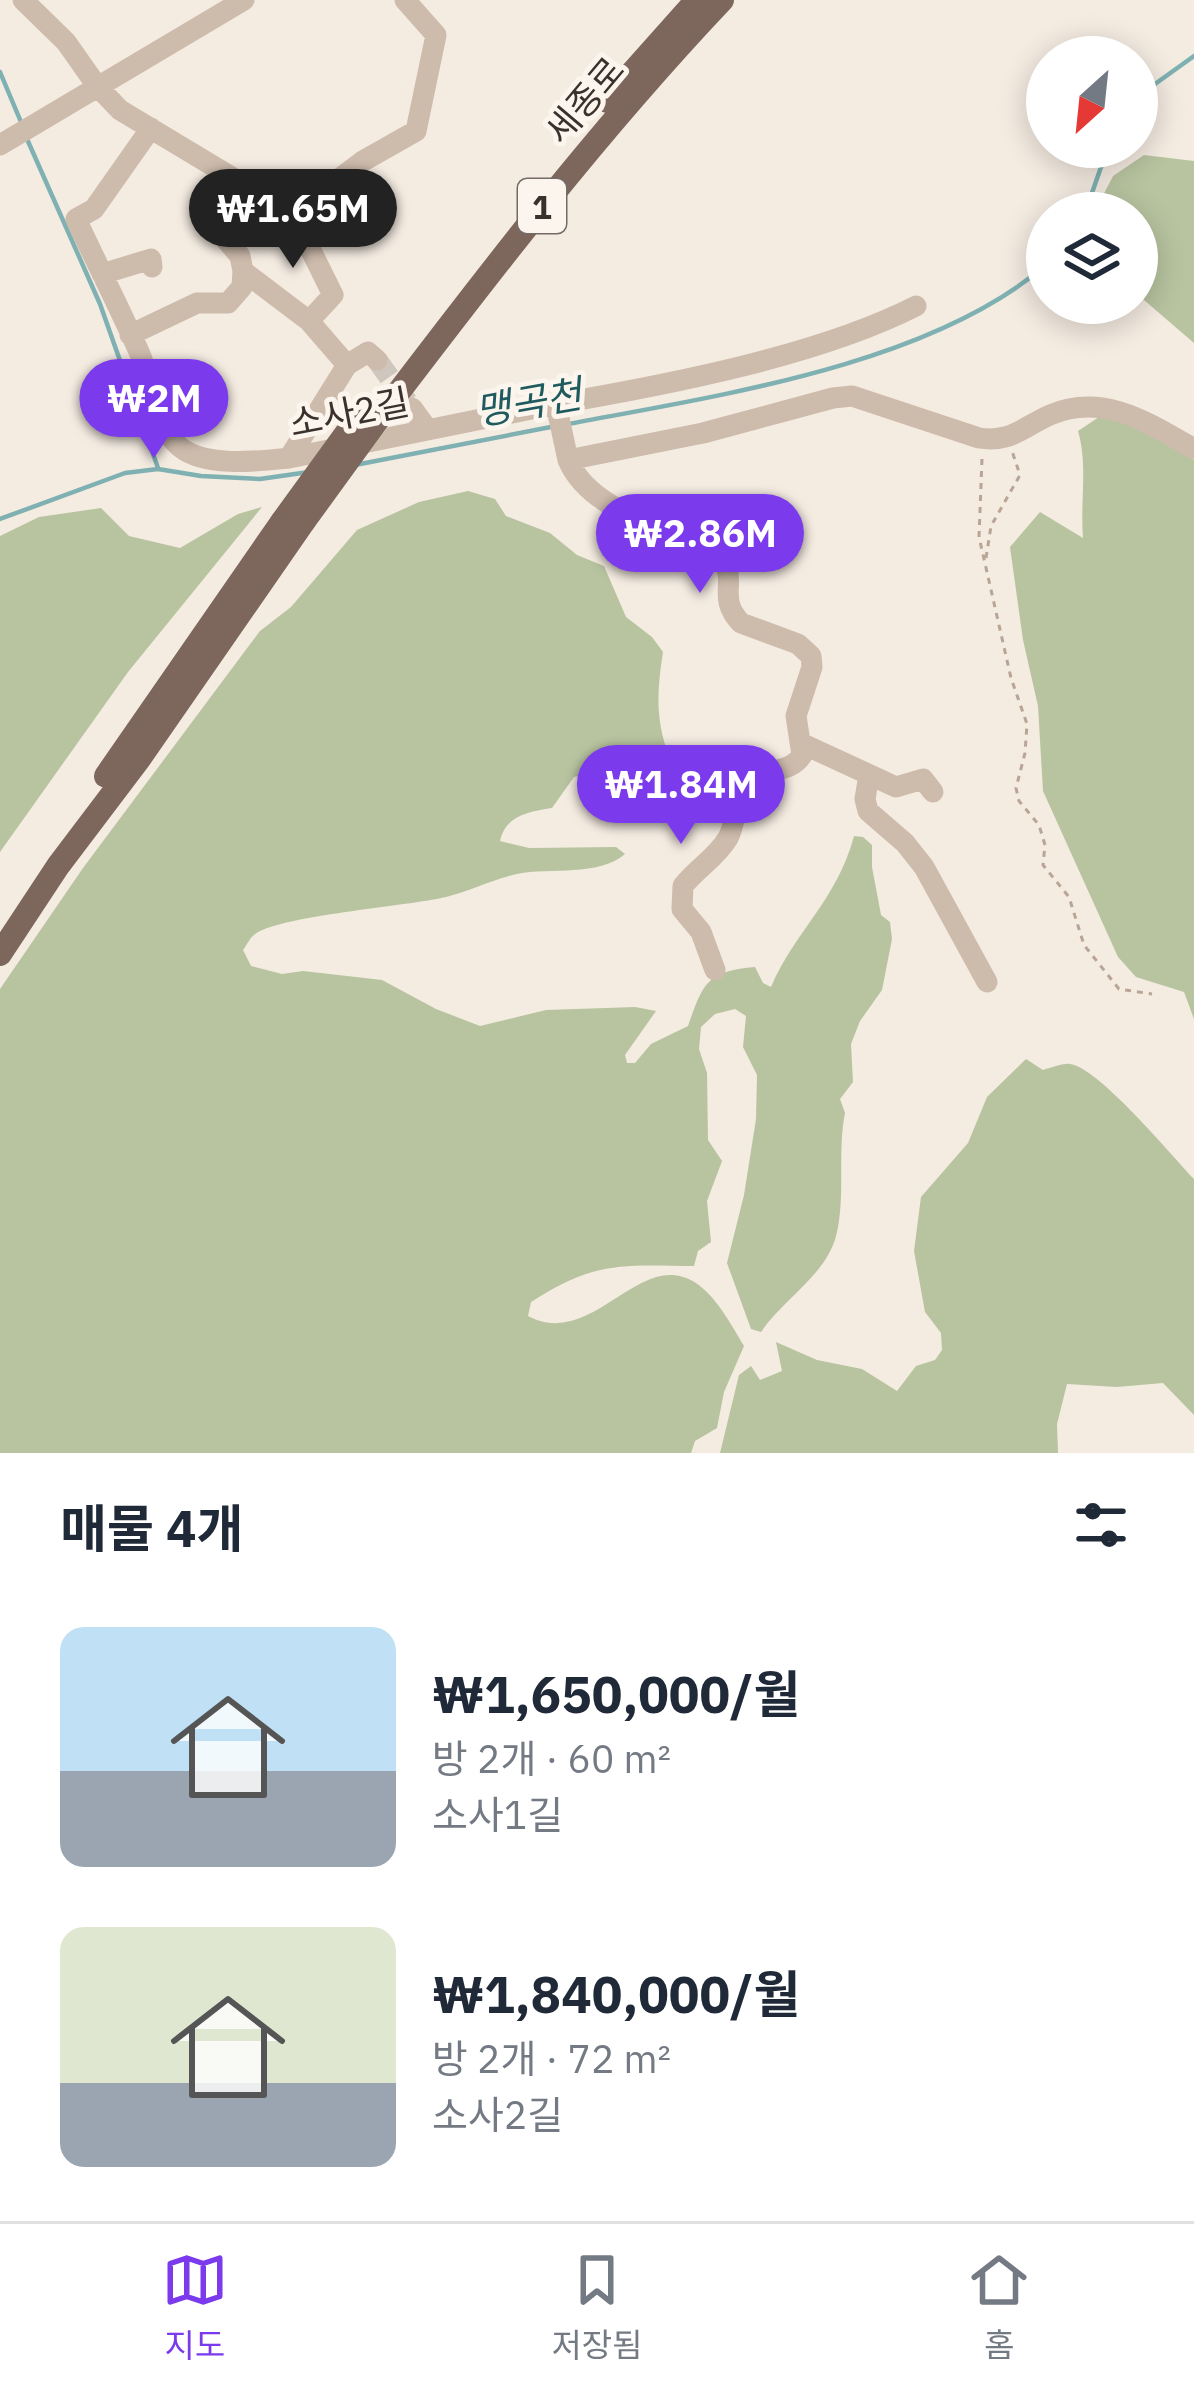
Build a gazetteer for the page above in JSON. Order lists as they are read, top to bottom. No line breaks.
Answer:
{"streets":{"main road":["세종로","1"],"street":["소사2길"]},"crossings":[["세종로","1"]],"water":["맹곡천"],"north":"bottom left","page":{"price":["₩1.65M","₩2M","₩2.86M","₩1.84M"],"heading":"매물 4개","list":[{"name":"₩1,650,000/월","note":"방 2개 · 60 m² · 소사1길"},{"name":"₩1,840,000/월","note":"방 2개 · 72 m² · 소사2길"}],"tabs":["지도","저장됨","홈"]}}
